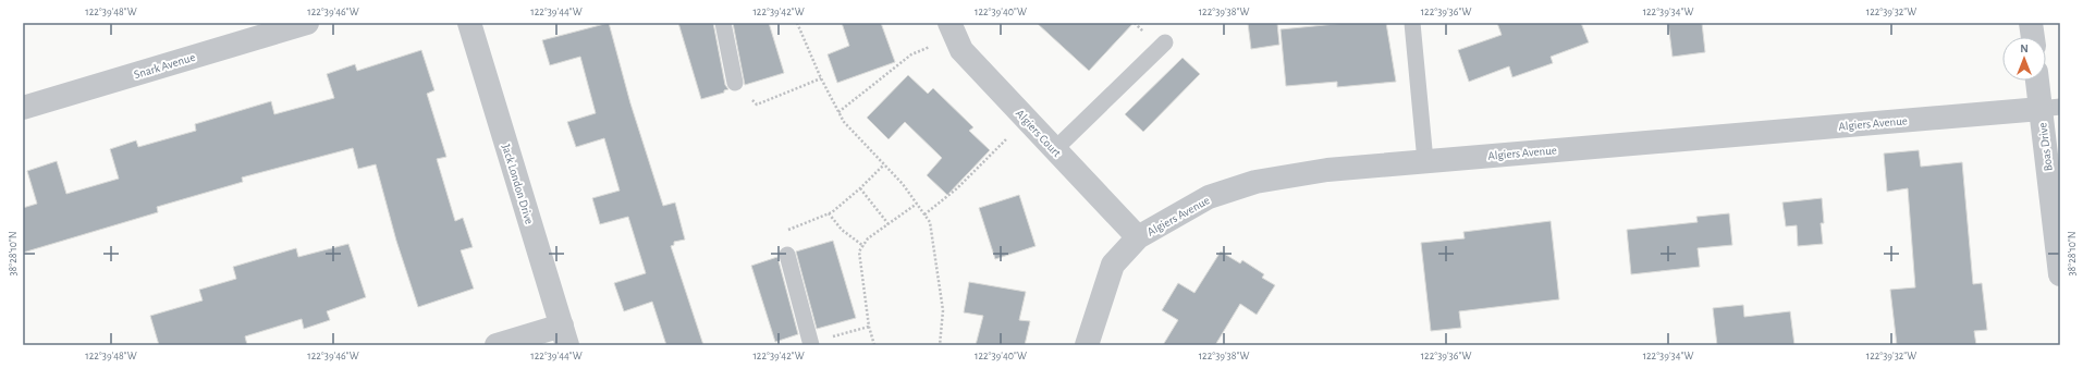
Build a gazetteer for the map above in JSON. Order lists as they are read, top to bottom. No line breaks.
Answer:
{"streets":{"street":["Snark Avenue","Algiers Avenue","Algiers Court","Boas Drive","Jack London Drive"]},"crossings":[["Algiers Avenue","Algiers Court"],["Algiers Avenue","Boas Drive"]],"north":"top","coordinates":["122°39'48\"W","122°39'46\"W","122°39'44\"W","122°39'42\"W","122°39'40\"W","122°39'38\"W","122°39'36\"W","122°39'34\"W","122°39'32\"W","38°28'10\"N"]}
